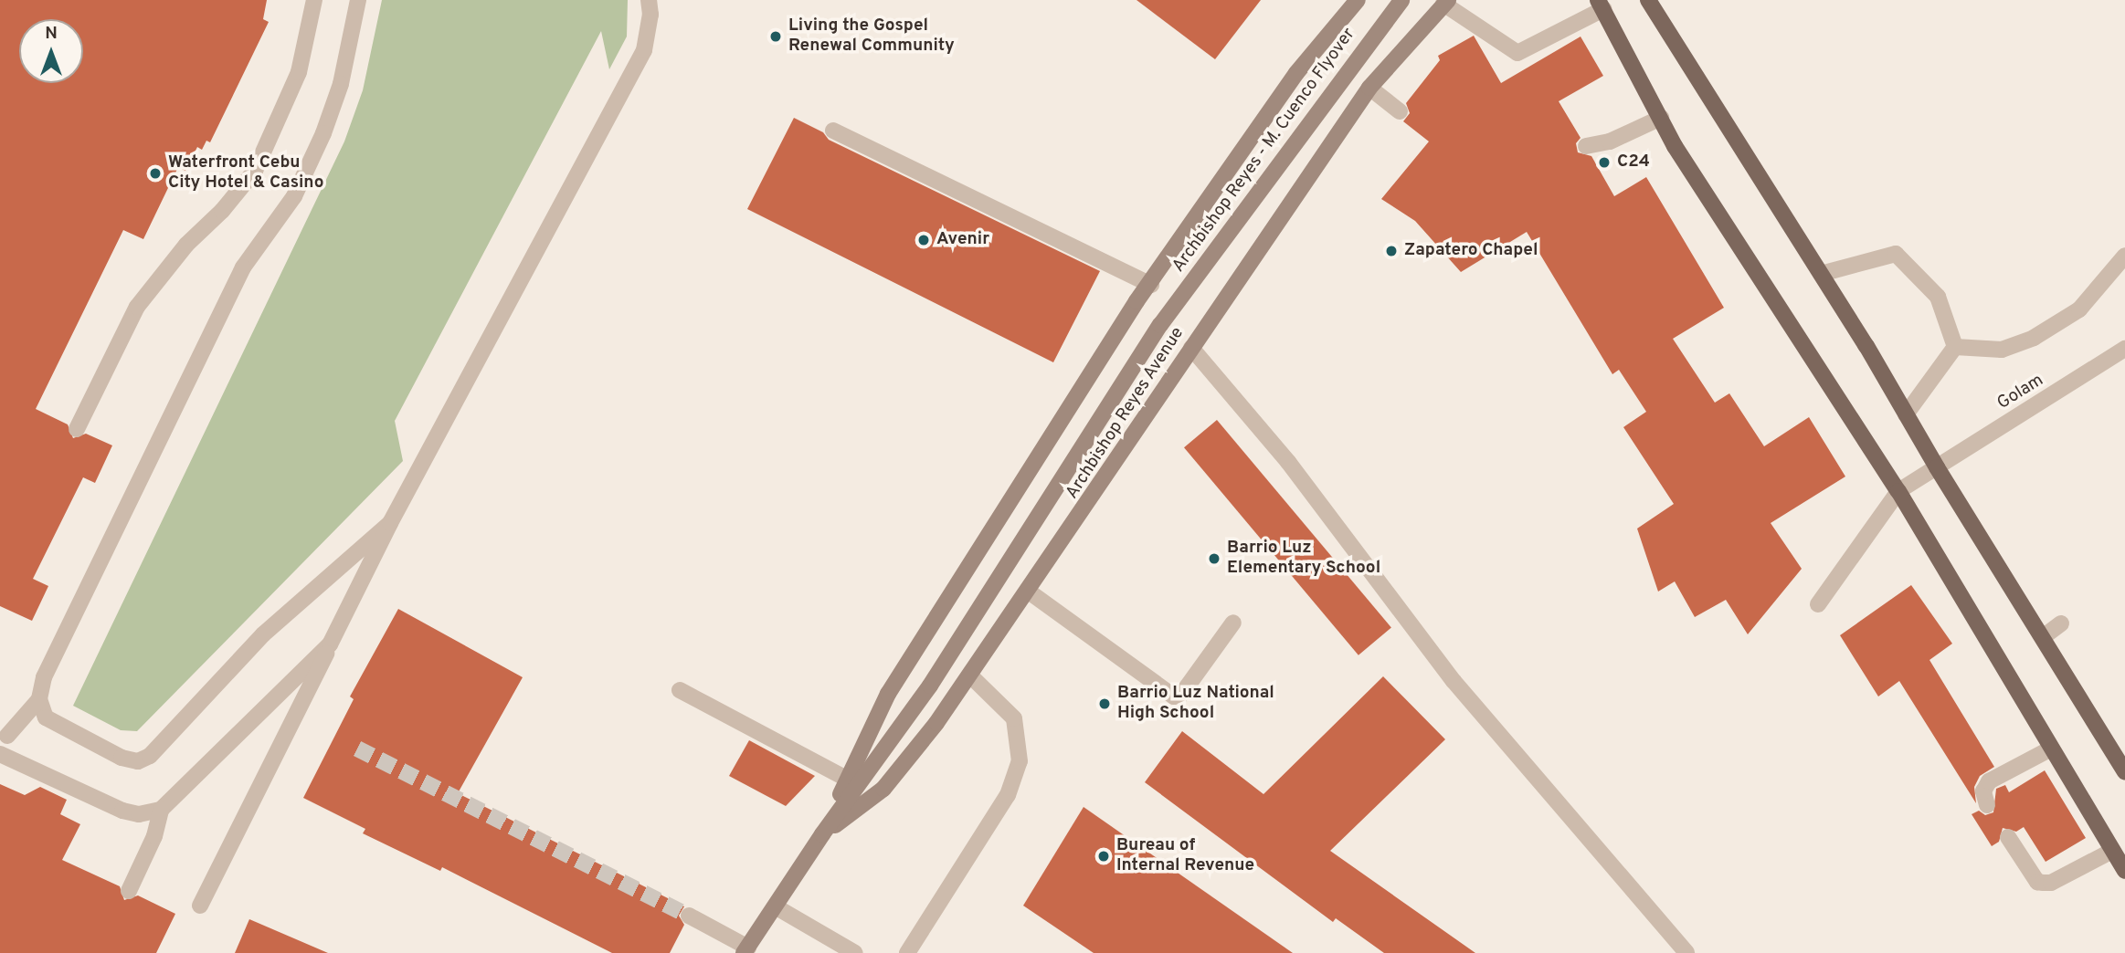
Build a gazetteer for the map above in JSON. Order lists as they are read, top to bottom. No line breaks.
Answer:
{"streets":{"main road":["Archbishop Reyes - M. Cuenco Flyover","Archbishop Reyes Avenue"],"street":["Golam"]},"crossings":[["Archbishop Reyes - M. Cuenco Flyover","Archbishop Reyes Avenue"]],"places":["Living the Gospel Renewal Community","C24","Waterfront Cebu City Hotel & Casino","Avenir","Zapatero Chapel","Barrio Luz Elementary School","Barrio Luz National High School","Bureau of Internal Revenue"],"north":"top"}
